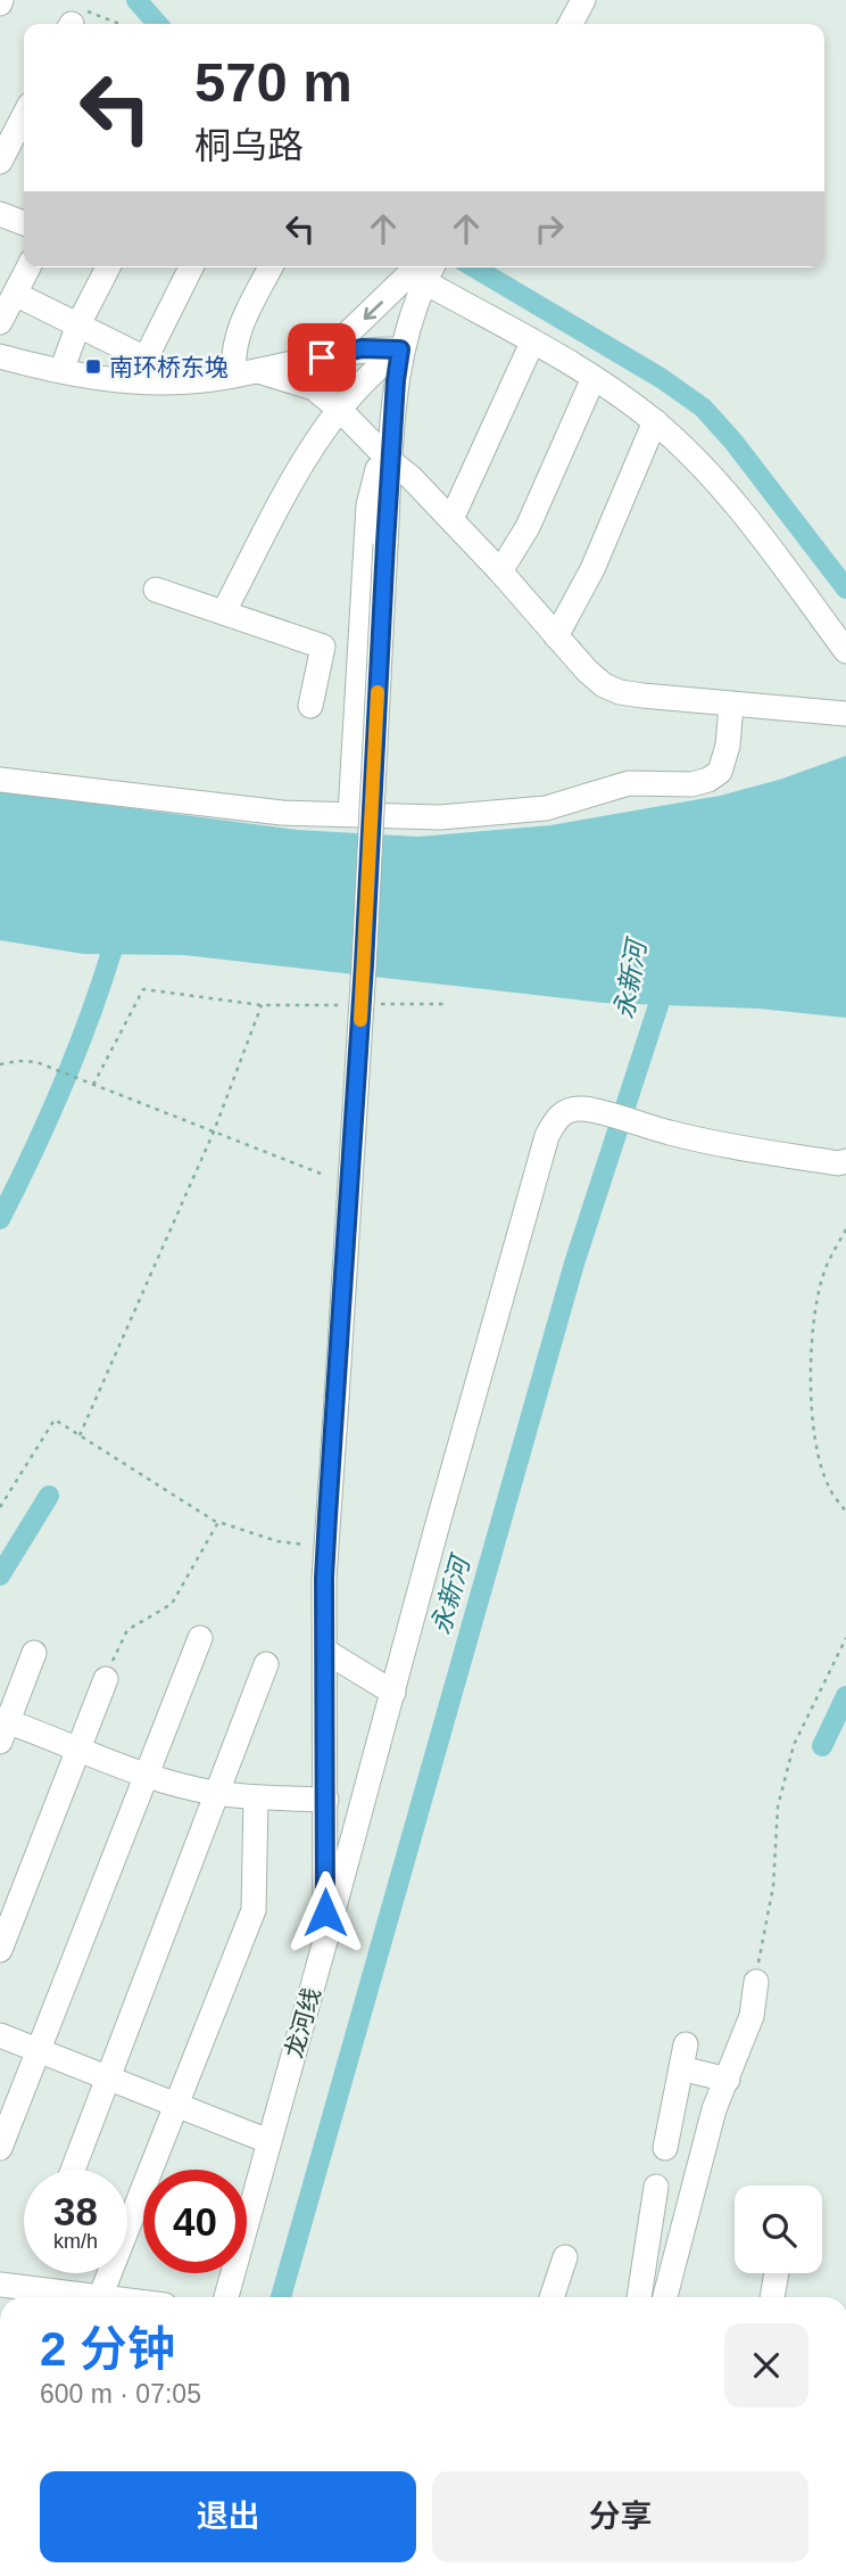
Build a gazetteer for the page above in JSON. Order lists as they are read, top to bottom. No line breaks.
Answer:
{"streets":{"street":["龙河线"]},"water":["永新河"],"places":{"transit":["南环桥东堍"]},"page":{"turn":["570 m","桐乌路"],"speed":"38 km/h","limit":"40","heading":["2 分钟","600 m · 07:05"],"buttons":["退出","分享"]}}
